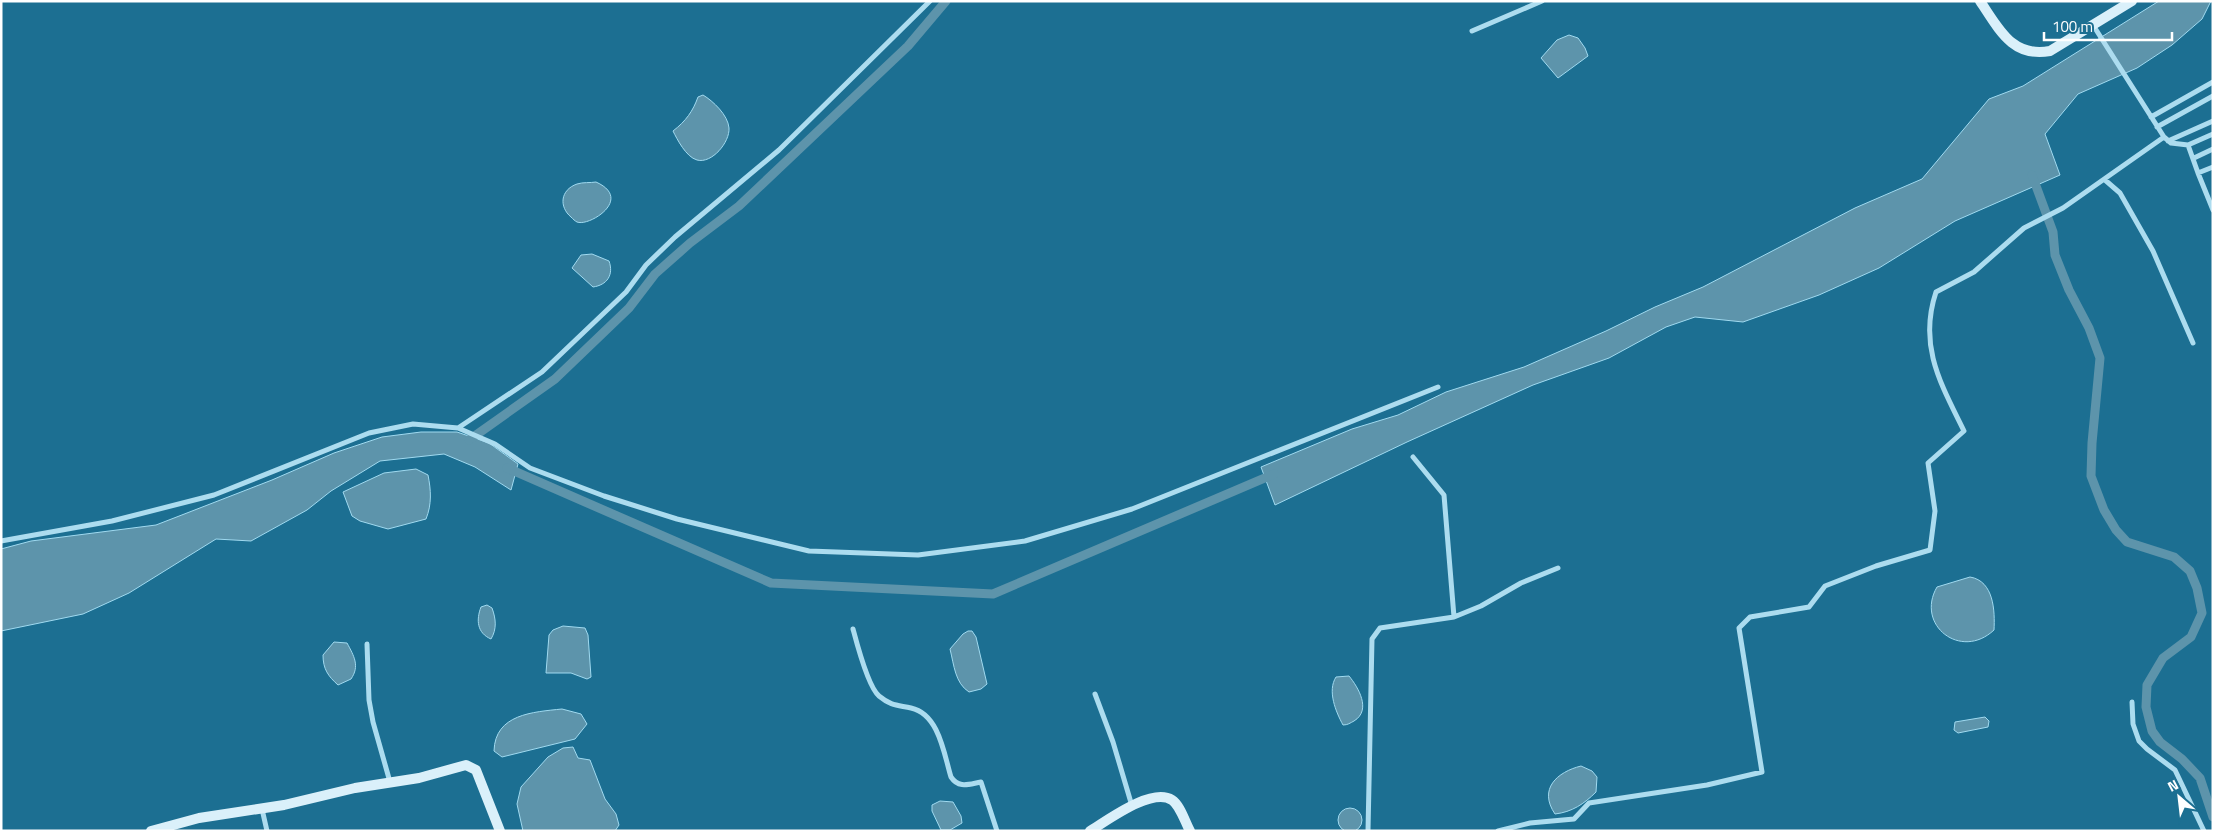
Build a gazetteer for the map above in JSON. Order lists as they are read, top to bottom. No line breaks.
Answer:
{"scale_bar":"100 m","north":"top left"}
